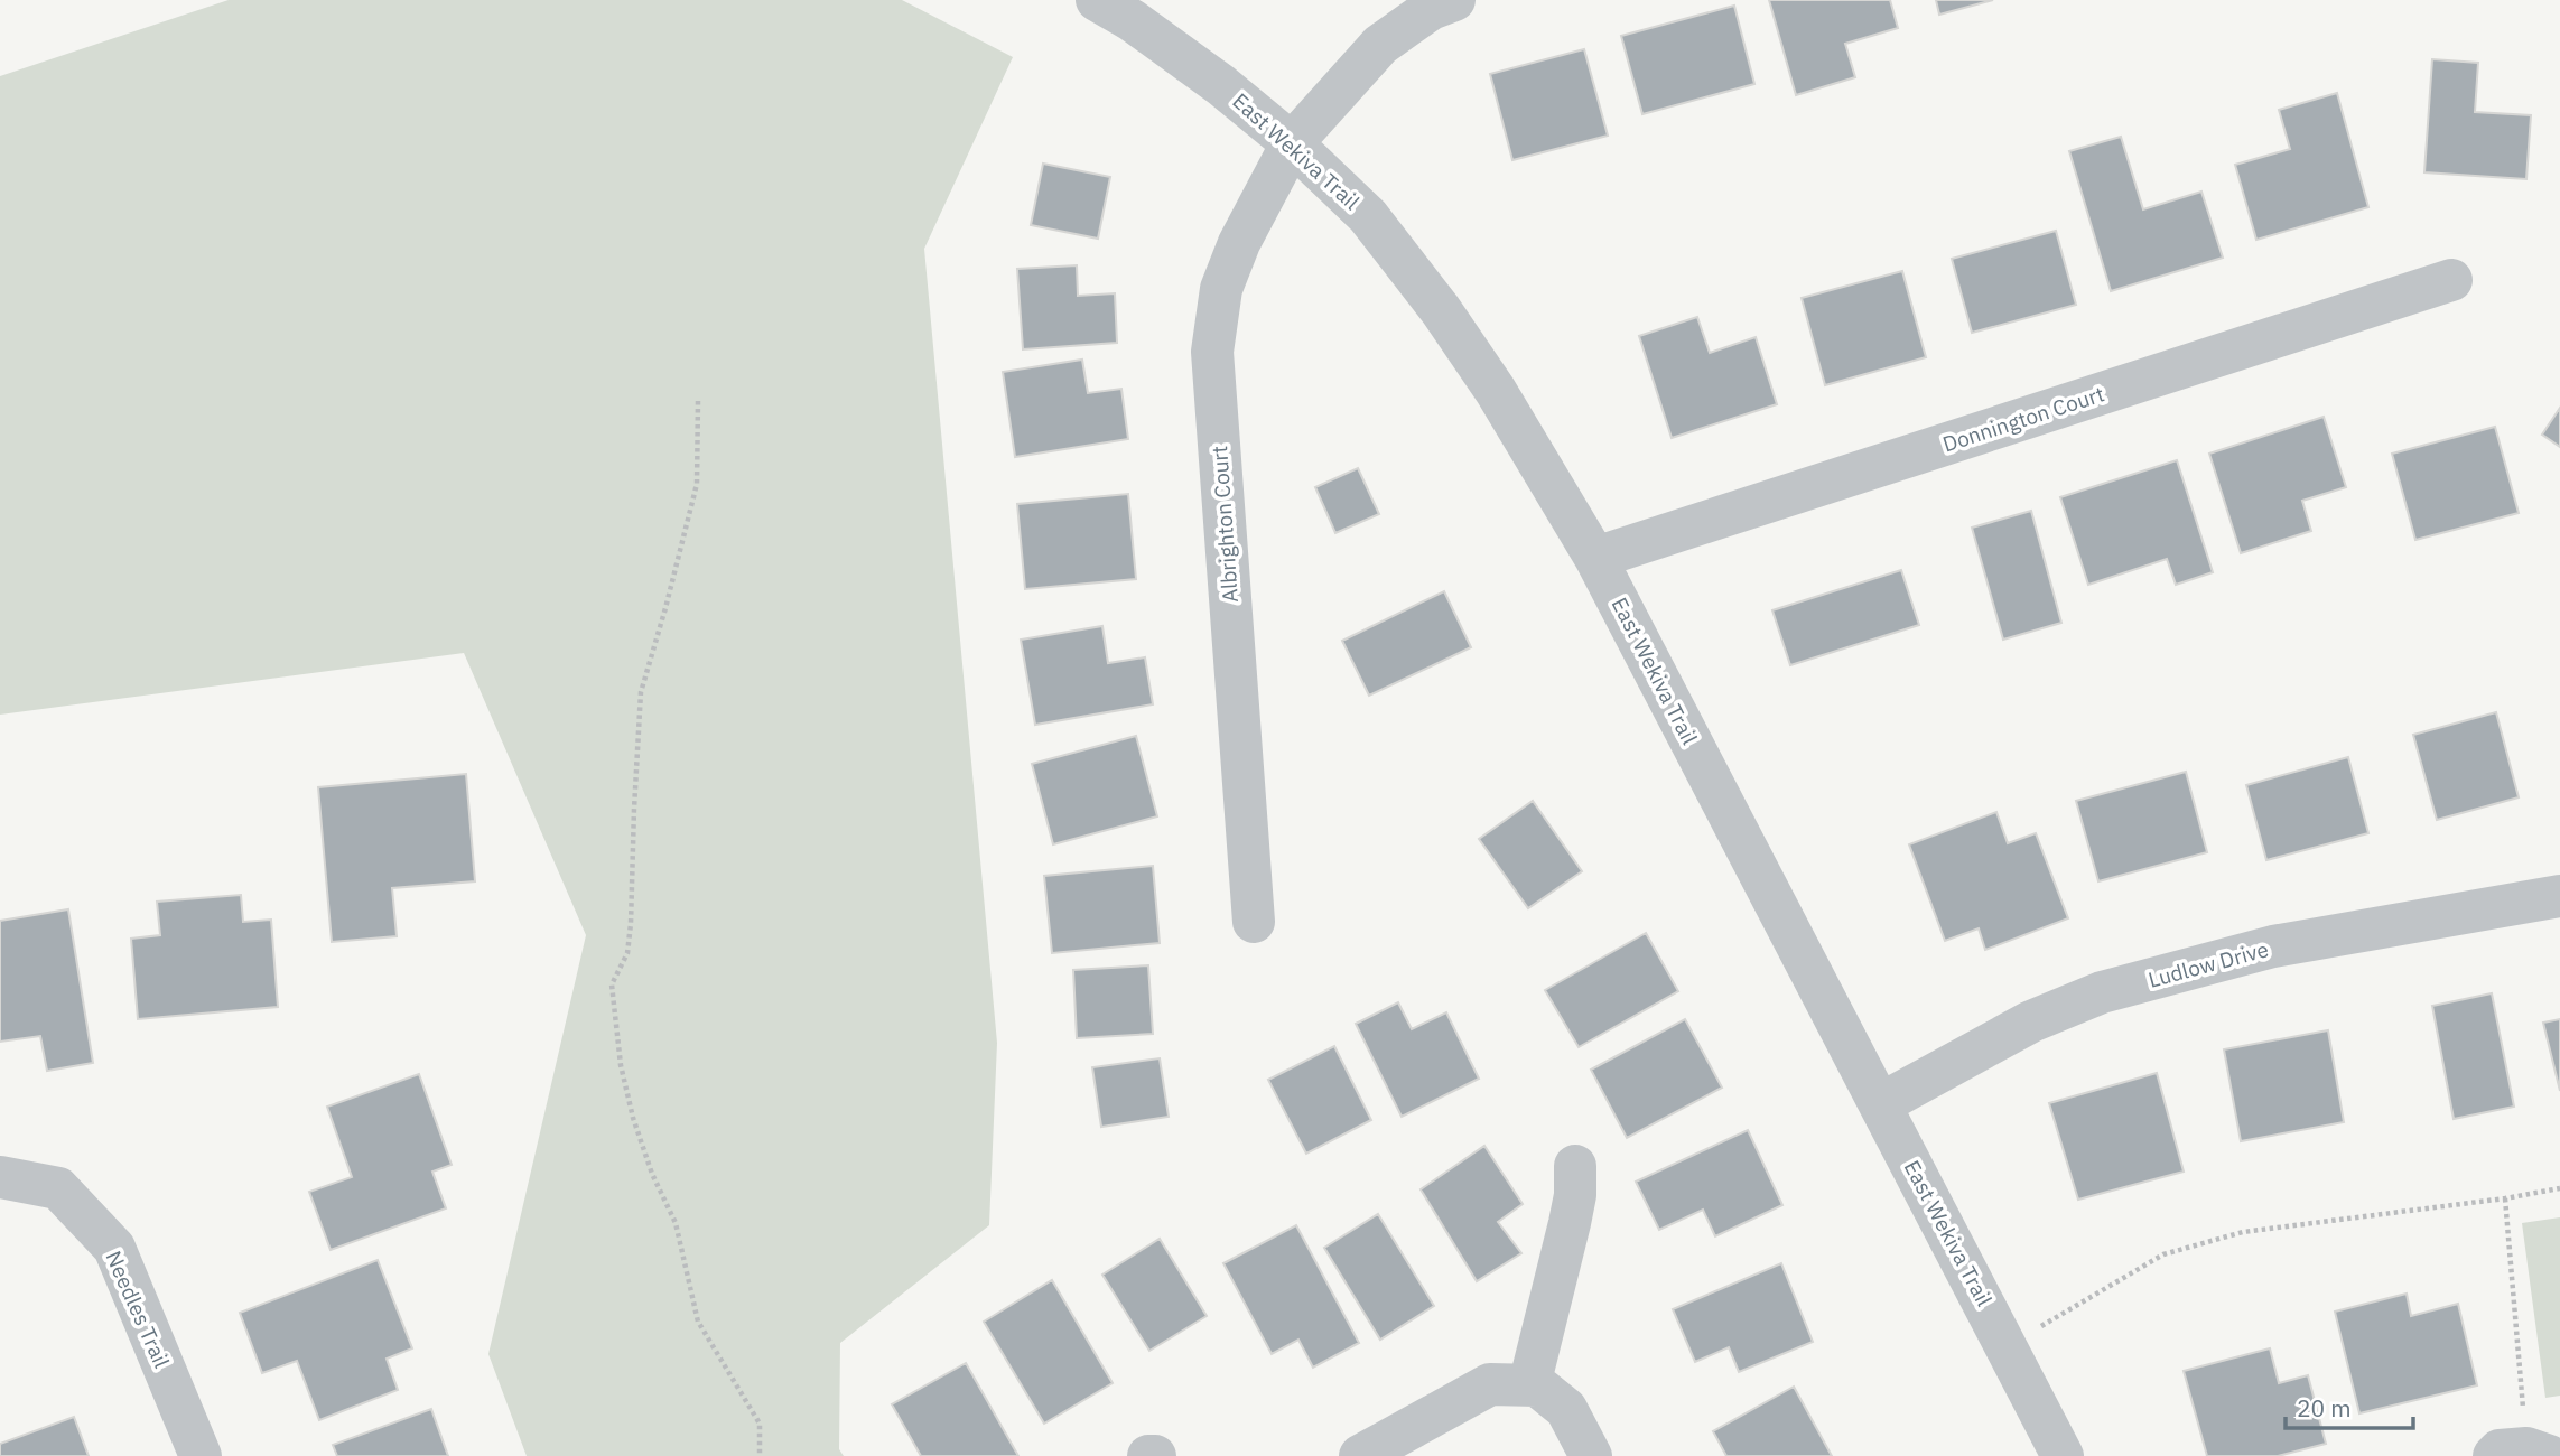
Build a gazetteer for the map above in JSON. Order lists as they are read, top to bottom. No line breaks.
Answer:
{"streets":{"street":["East Wekiva Trail","Donnington Court","Albrighton Court","Ludlow Drive","Needles Trail"]},"crossings":[["East Wekiva Trail","Donnington Court"],["East Wekiva Trail","Albrighton Court"],["East Wekiva Trail","Ludlow Drive"]],"scale_bar":"20 m"}
